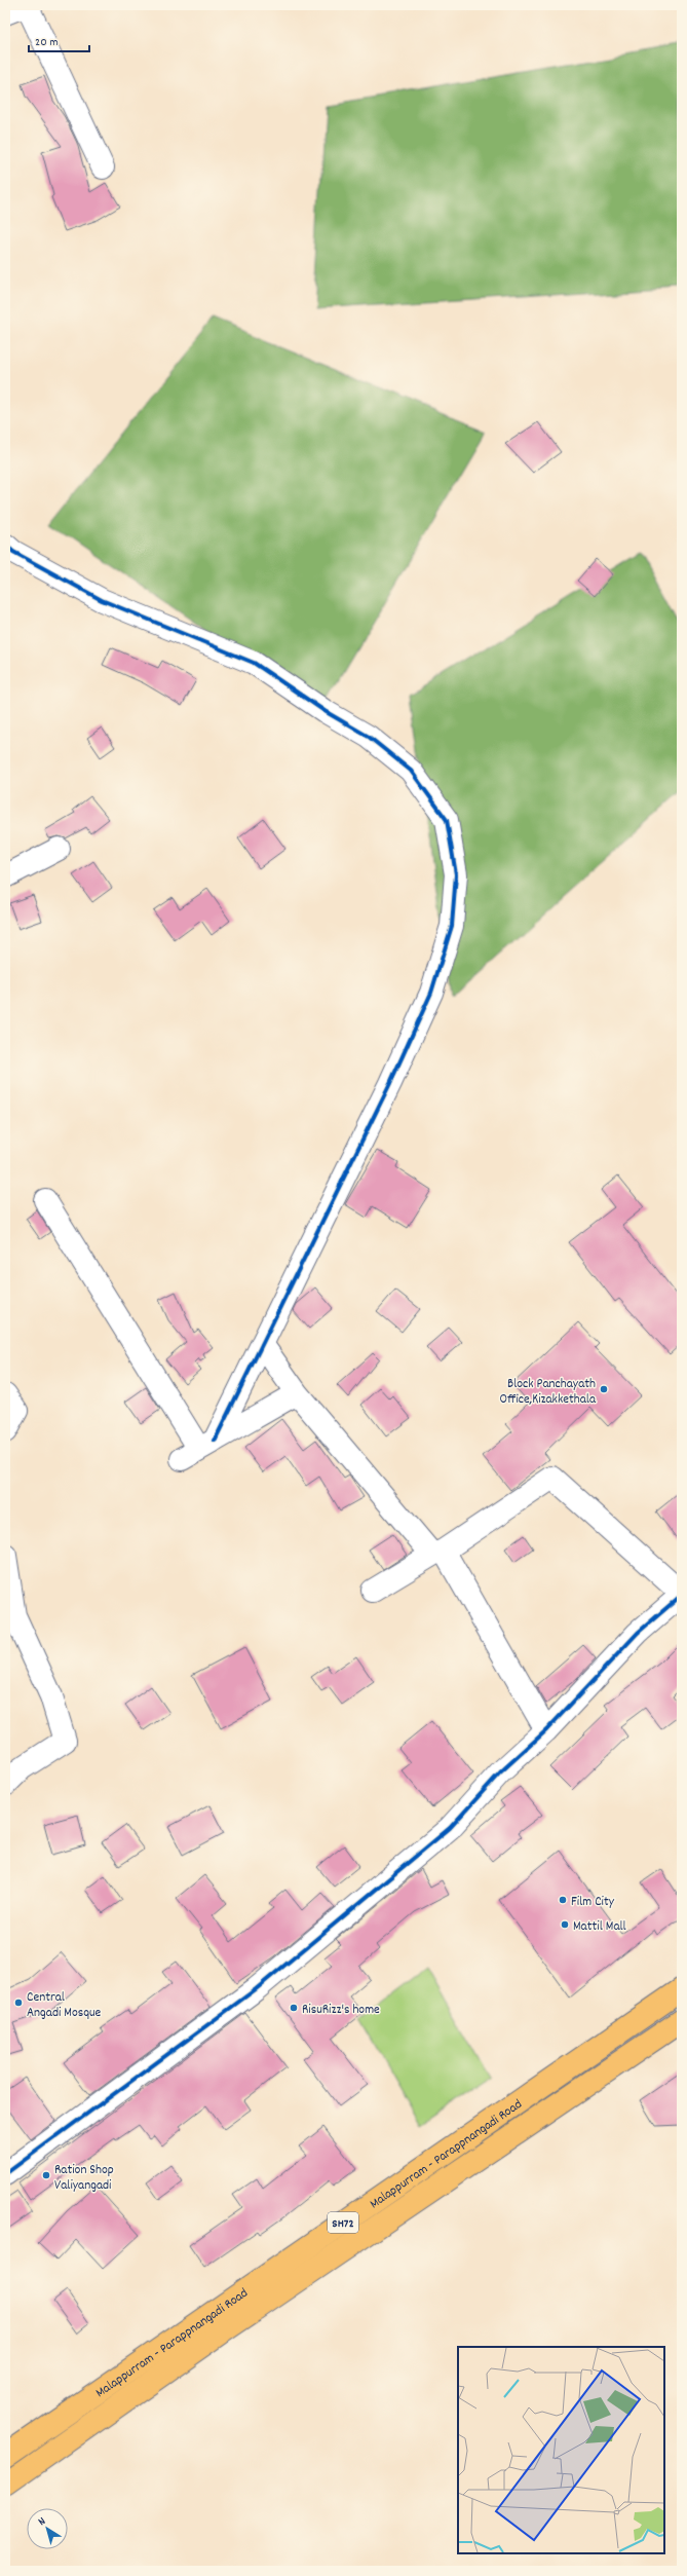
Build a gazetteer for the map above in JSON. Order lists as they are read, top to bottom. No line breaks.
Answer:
{"streets":{"main road":["Malappurram - Parappnangadi Road","SH72"]},"places":["Block Panchayath Office,Kizakkethala","Film City","Mattil Mall","Central Angadi Mosque","RisuRizz's home","Ration Shop Valiyangadi"],"scale_bar":"20 m","north":"top left"}
